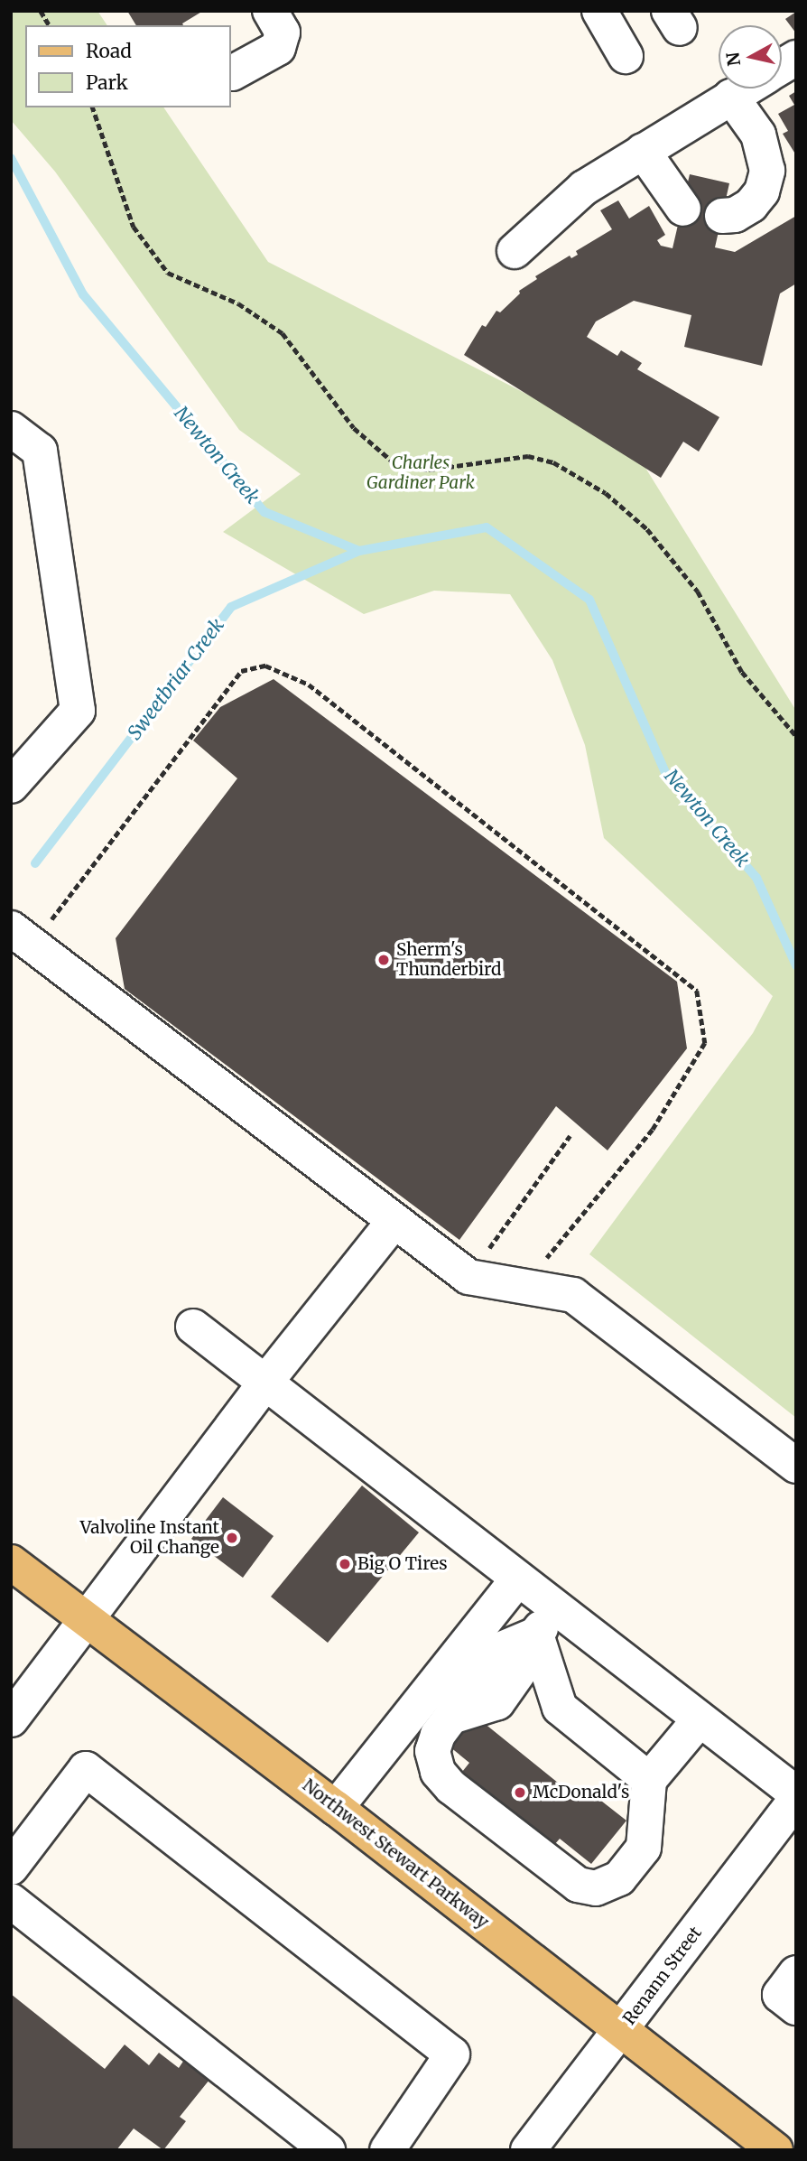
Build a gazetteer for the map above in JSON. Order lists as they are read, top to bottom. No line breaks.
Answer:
{"streets":{"main road":["Northwest Stewart Parkway"],"street":["Renann Street"]},"crossings":[["Northwest Stewart Parkway","Renann Street"]],"water":["Newton Creek","Sweetbriar Creek"],"parks":["Charles Gardiner Park"],"places":["Sherm's Thunderbird","Valvoline Instant Oil Change","Big O Tires","McDonald's"],"legend":["Road","Park"],"north":"left"}
